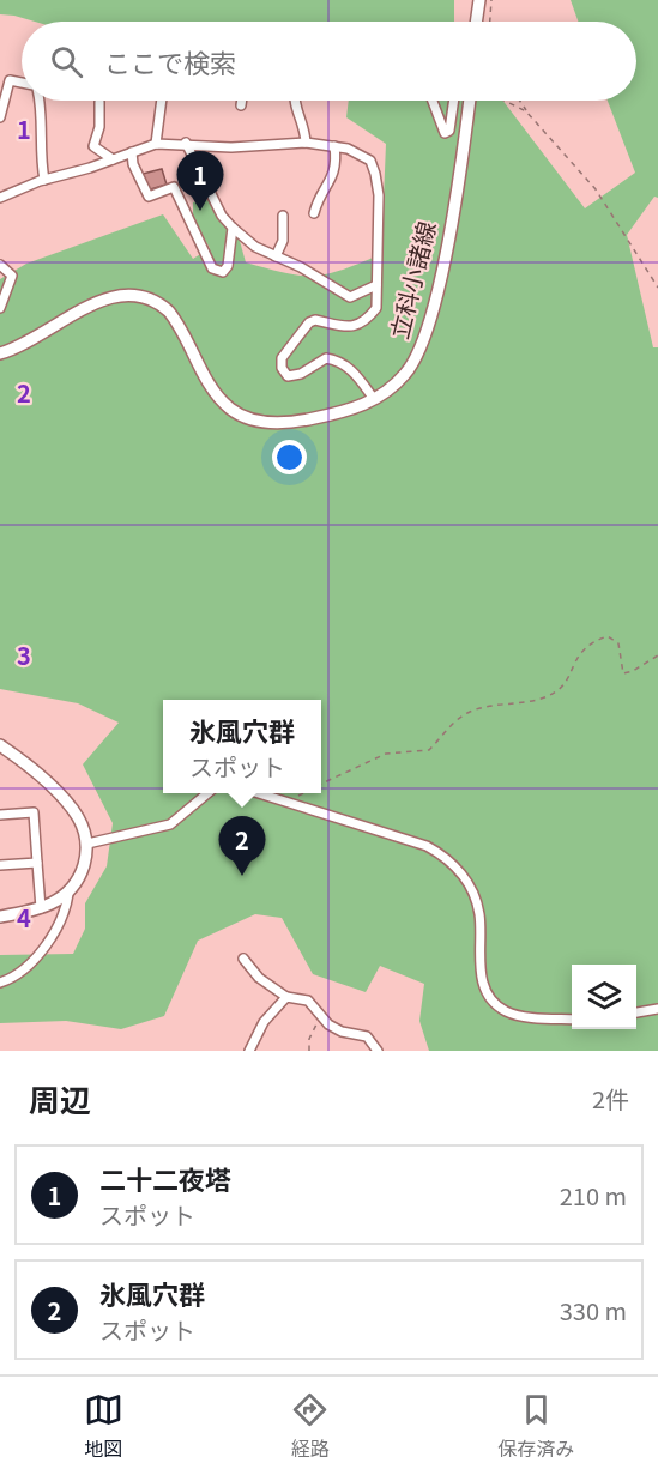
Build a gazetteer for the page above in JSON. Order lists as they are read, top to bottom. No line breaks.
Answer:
{"streets":{"main road":["立科小諸線"]},"page":{"search":"ここで検索","pins":["1","2"],"popup":["氷風穴群","スポット"],"heading":["周辺","2件"],"list":[{"mark":"1","name":"二十二夜塔","note":"スポット","value":"210 m"},{"mark":"2","name":"氷風穴群","note":"スポット","value":"330 m"}],"nav":["地図","経路","保存済み"]},"grid":{"rows":["1","2","3","4"]}}
